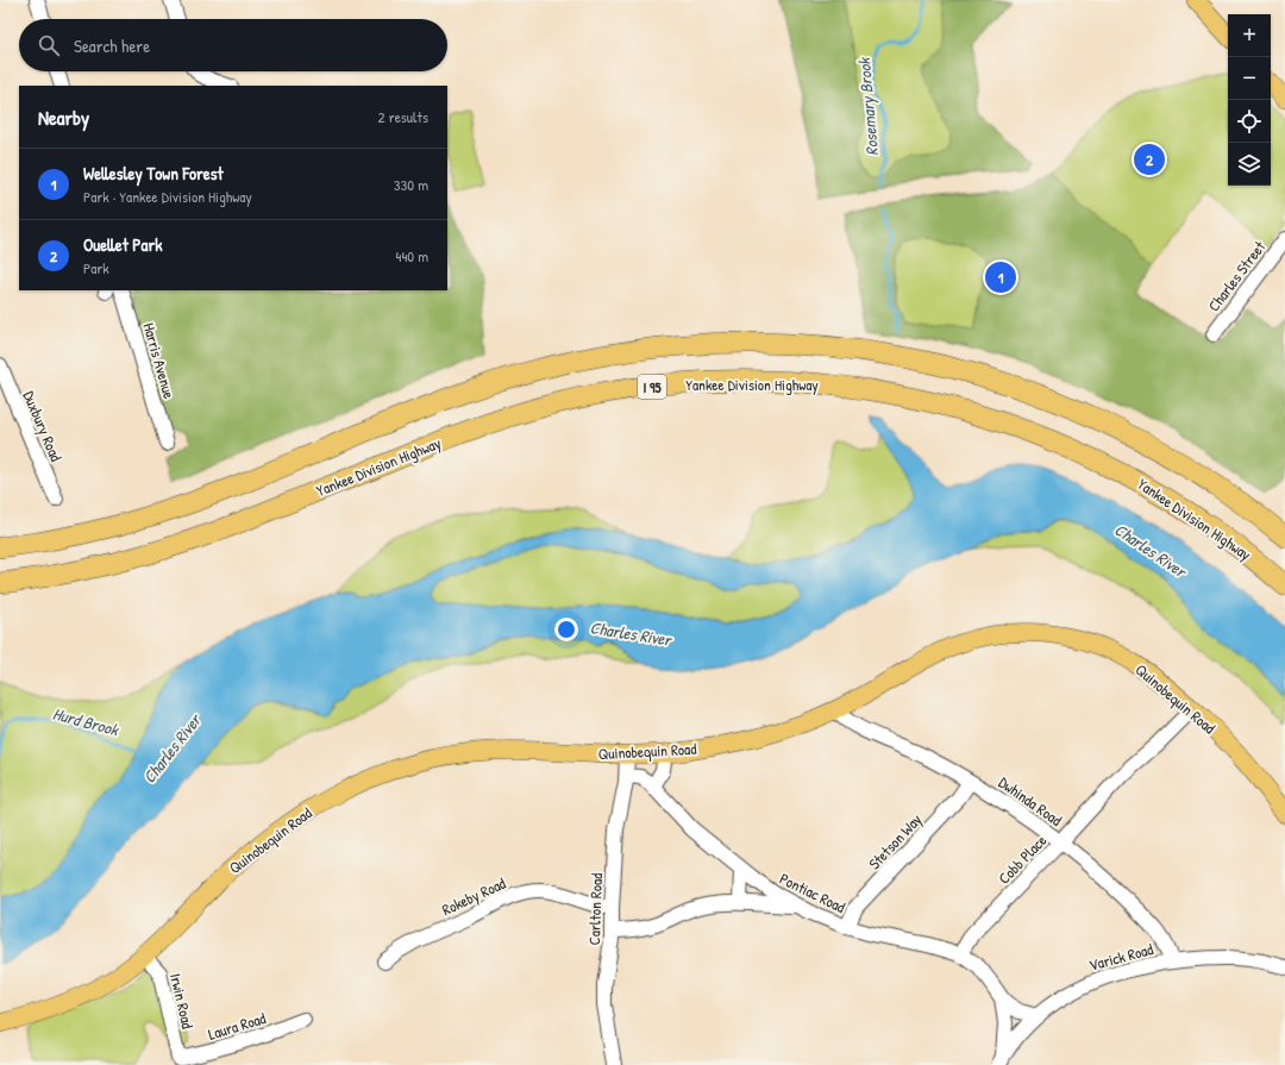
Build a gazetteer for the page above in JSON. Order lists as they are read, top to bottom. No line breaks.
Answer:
{"streets":{"highway":["Yankee Division Highway","I 95"],"main road":["Quinobequin Road"],"street":["Charles Street","Harris Avenue","Duxbury Road","Dwhinda Road","Stetson Way","Cobb Place","Pontiac Road","Rokeby Road","Carlton Road","Varick Road","Irwin Road","Laura Road"]},"crossings":[["Quinobequin Road","Dwhinda Road"],["Quinobequin Road","Cobb Place"],["Quinobequin Road","Carlton Road"],["Quinobequin Road","Irwin Road"],["Dwhinda Road","Stetson Way"],["Dwhinda Road","Cobb Place"],["Dwhinda Road","Varick Road"],["Stetson Way","Pontiac Road"],["Cobb Place","Pontiac Road"],["Pontiac Road","Carlton Road"],["Pontiac Road","Varick Road"],["Rokeby Road","Carlton Road"],["Irwin Road","Laura Road"]],"water":["Rosemary Brook","Charles River","Hurd Brook"],"page":{"map_buttons":["+","−"],"search":"Search here","heading":["Nearby","2 results"],"pins":["2","1"],"list":[{"mark":"1","name":"Wellesley Town Forest","note":"Park · Yankee Division Highway","value":"330 m"},{"mark":"2","name":"Ouellet Park","note":"Park","value":"440 m"}]}}
